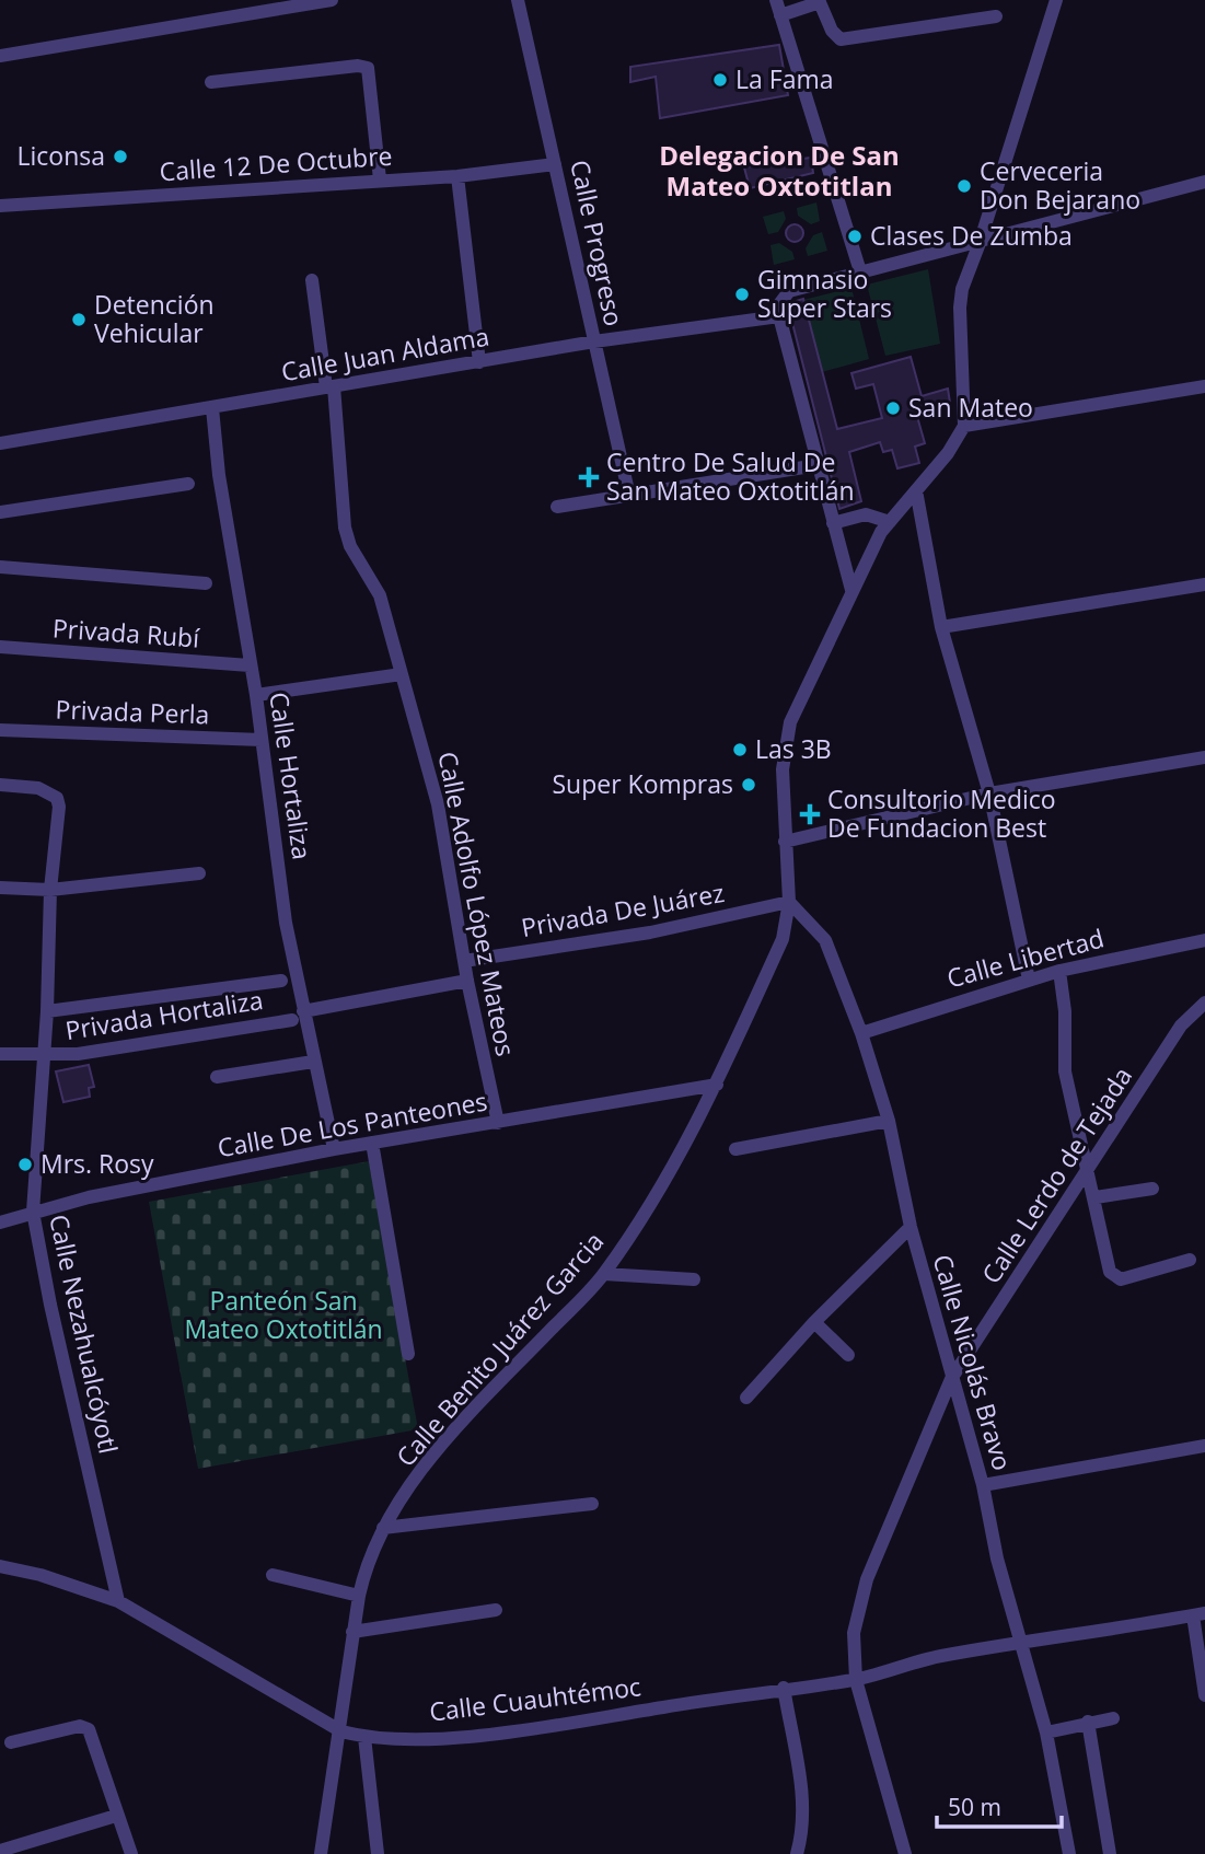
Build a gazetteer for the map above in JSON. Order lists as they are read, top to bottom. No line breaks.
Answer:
{"streets":{"street":["Calle 12 De Octubre","Calle Progreso","Calle Juan Aldama","Privada Rubí","Privada Perla","Calle Hortaliza","Calle Adolfo López Mateos","Privada De Juárez","Calle Libertad","Privada Hortaliza","Calle De Los Panteones","Calle Lerdo de Tejada","Calle Nezahualcóyotl","Calle Benito Juárez Garcia","Calle Nicolás Bravo","Calle Cuauhtémoc"]},"crossings":[["Calle 12 De Octubre","Calle Progreso"],["Calle Progreso","Calle Juan Aldama"],["Calle Juan Aldama","Calle Hortaliza"],["Calle Juan Aldama","Calle Adolfo López Mateos"],["Privada Rubí","Calle Hortaliza"],["Privada Perla","Calle Hortaliza"],["Calle Hortaliza","Privada Hortaliza"],["Calle Hortaliza","Calle De Los Panteones"],["Calle Adolfo López Mateos","Privada De Juárez"],["Calle Adolfo López Mateos","Privada Hortaliza"],["Calle Adolfo López Mateos","Calle De Los Panteones"],["Privada De Juárez","Calle Benito Juárez Garcia"],["Privada De Juárez","Calle Nicolás Bravo"],["Calle Libertad","Calle Nicolás Bravo"],["Privada Hortaliza","Calle Nezahualcóyotl"],["Calle De Los Panteones","Calle Nezahualcóyotl"],["Calle De Los Panteones","Calle Benito Juárez Garcia"],["Calle Lerdo de Tejada","Calle Nicolás Bravo"],["Calle Lerdo de Tejada","Calle Cuauhtémoc"],["Calle Nezahualcóyotl","Calle Cuauhtémoc"],["Calle Benito Juárez Garcia","Calle Nicolás Bravo"],["Calle Benito Juárez Garcia","Calle Cuauhtémoc"],["Calle Nicolás Bravo","Calle Cuauhtémoc"]],"districts":["Delegacion De San Mateo Oxtotitlan"],"parks":["Panteón San Mateo Oxtotitlán"],"places":{"other":["La Fama","Liconsa","Cerveceria Don Bejarano","Clases De Zumba","Gimnasio Super Stars","Detención Vehicular","San Mateo","Las 3B","Super Kompras","Mrs. Rosy"],"health":["Centro De Salud De San Mateo Oxtotitlán","Consultorio Medico De Fundacion Best"]},"scale_bar":"50 m"}
